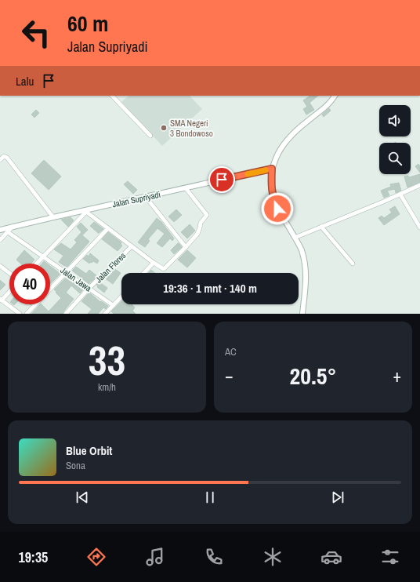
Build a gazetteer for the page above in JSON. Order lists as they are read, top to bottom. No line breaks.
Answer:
{"streets":{"street":["Jalan Supriyadi","Jalan Flores","Jalan Jawa"]},"crossings":[["Jalan Flores","Jalan Jawa"]],"places":["SMA Negeri 3 Bondowoso"],"page":{"turn":["60 m","Jalan Supriyadi"],"then":"Lalu","limit":"40","trip":"19:36 · 1 mnt · 140 m","tile":[["33","km/h"],"AC"],"heat":["−","20.5°","+"],"song":["Blue Orbit","Sona"],"tabs":"19:35"}}
